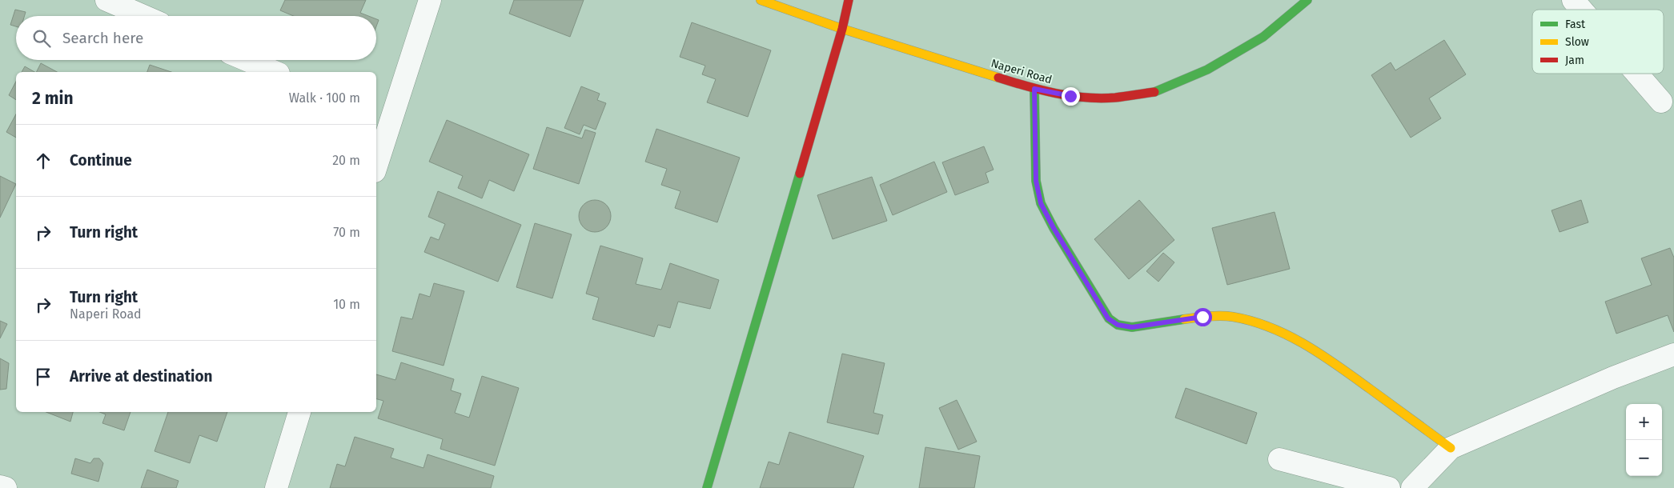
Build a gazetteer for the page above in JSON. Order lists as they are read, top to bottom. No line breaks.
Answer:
{"streets":{"street":["Naperi Road"]},"legend":["Fast","Slow","Jam"],"page":{"search":"Search here","heading":["2 min","Walk · 100 m"],"list":[["Continue","20 m"],["Turn right","70 m"],["Turn right","Naperi Road","10 m"],"Arrive at destination"],"map_buttons":["+","−"]}}
